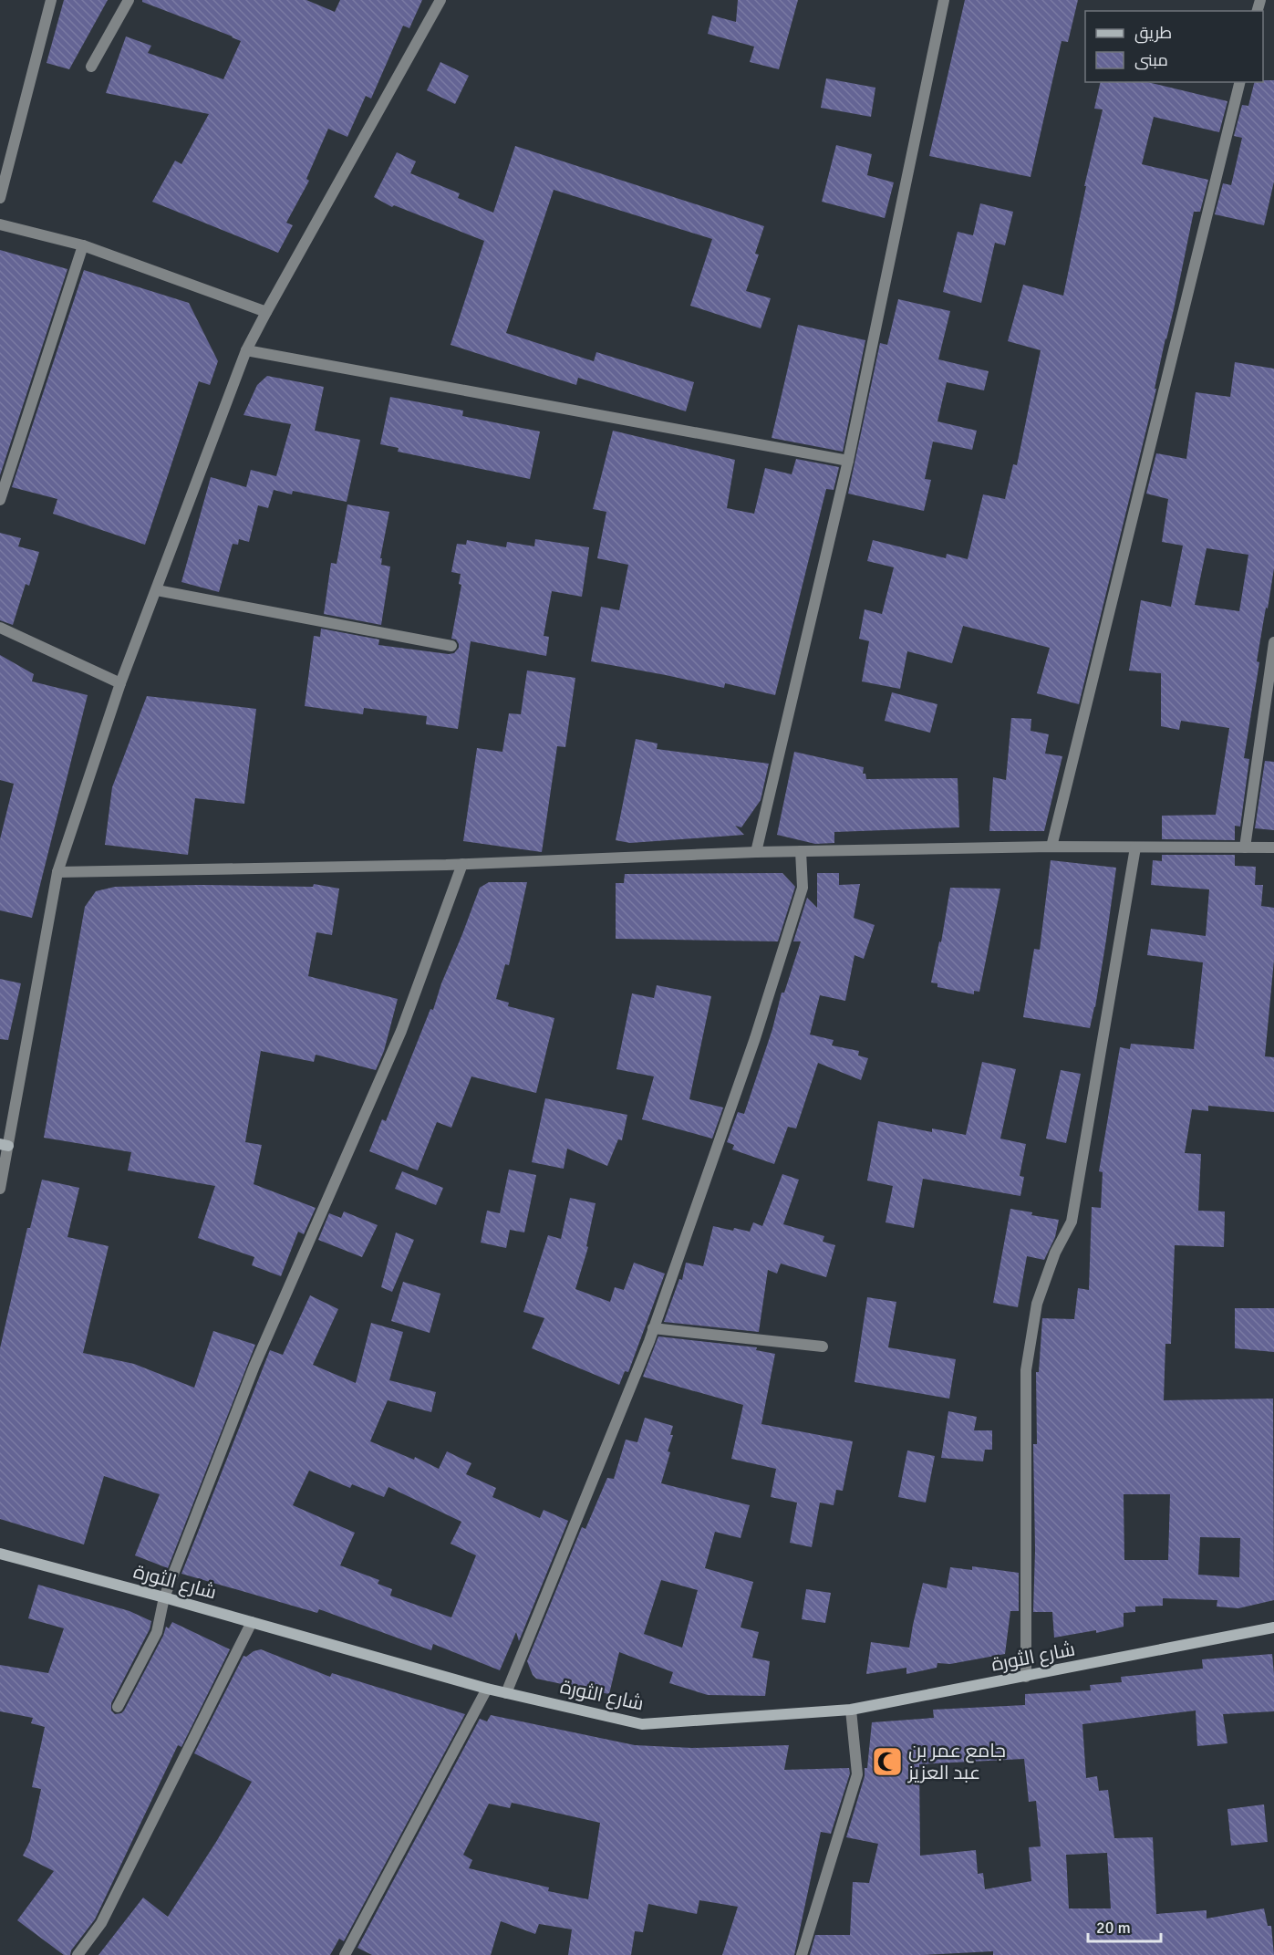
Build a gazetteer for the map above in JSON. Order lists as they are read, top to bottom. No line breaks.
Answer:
{"streets":{"main road":["شارع الثورة"]},"places":{"mosque":["جامع عمر بن عبد العزيز"]},"legend":["طريق","مبنى"],"scale_bar":"20 m"}
